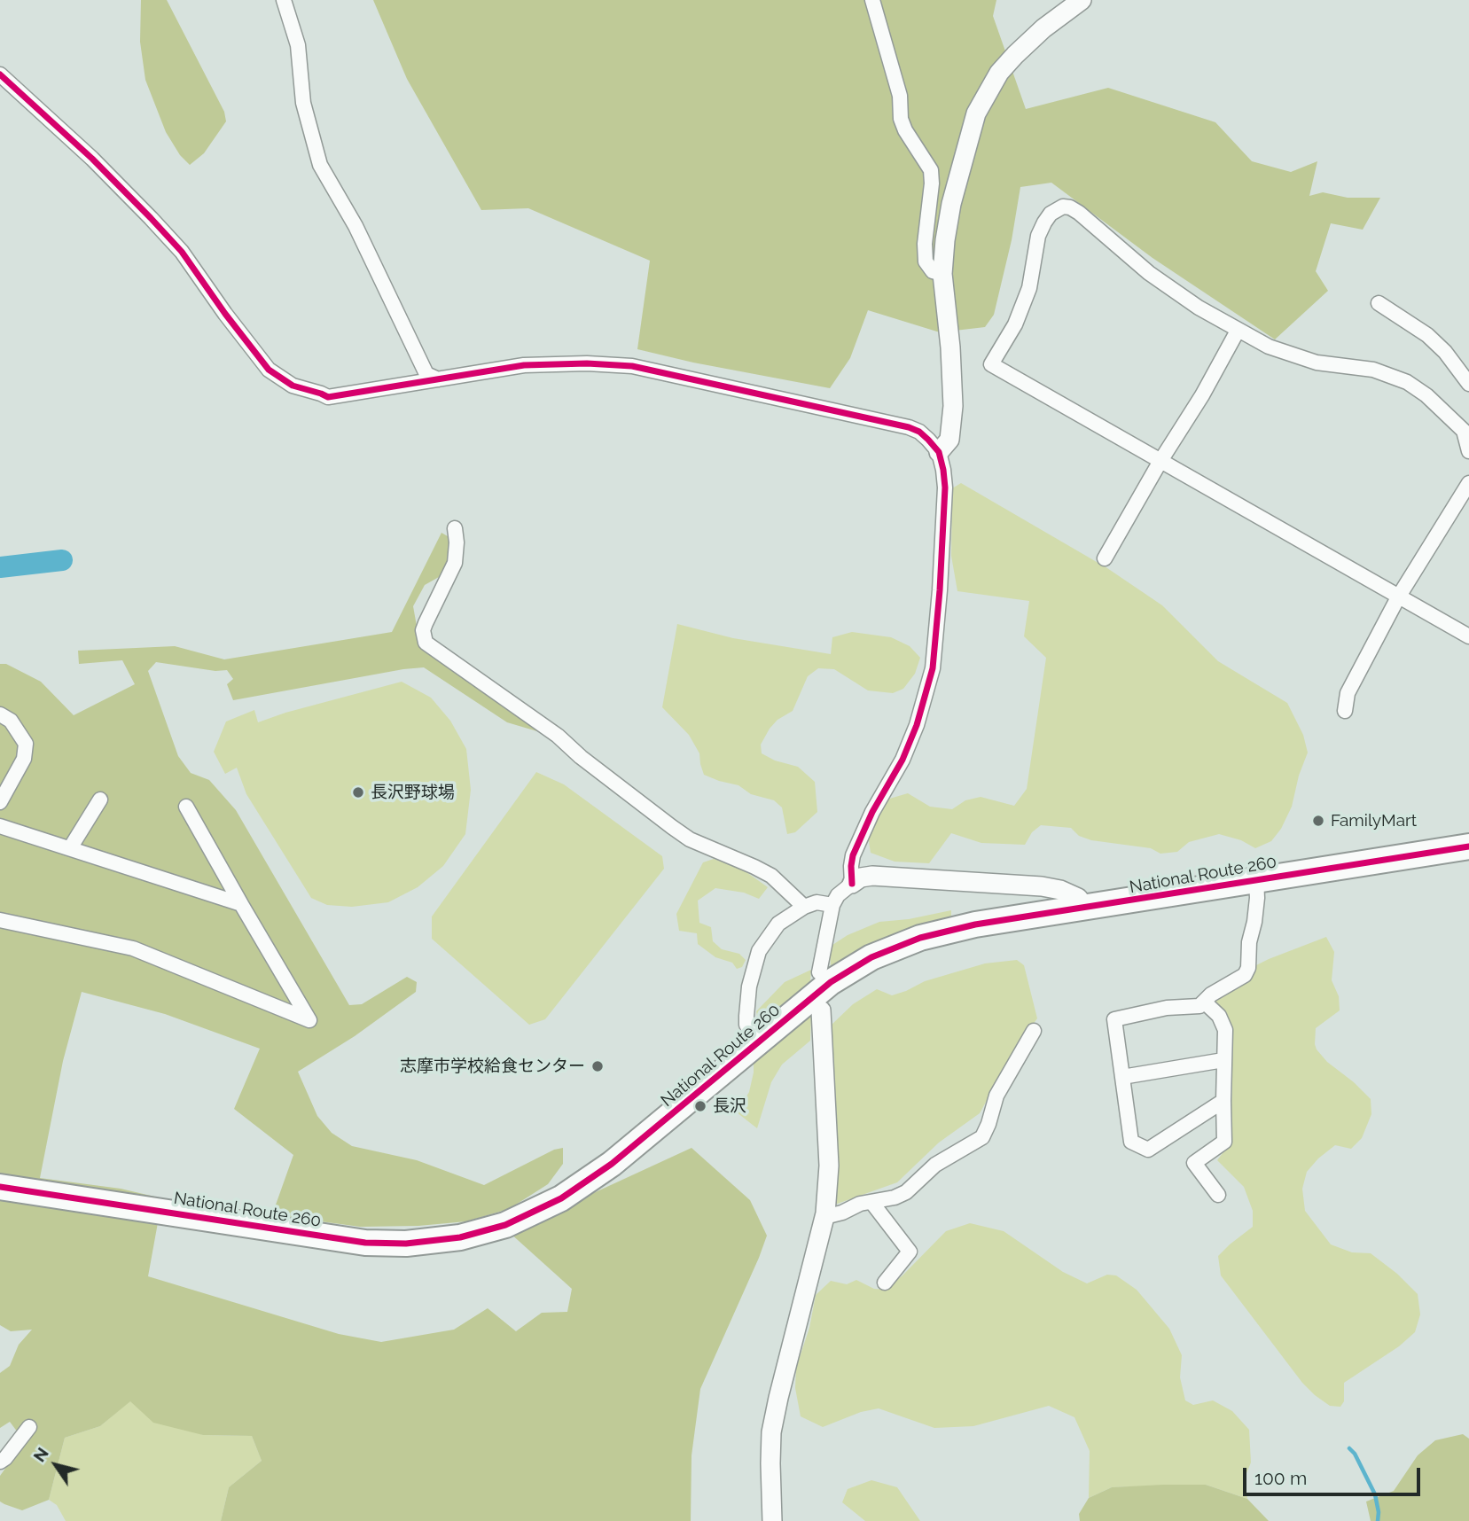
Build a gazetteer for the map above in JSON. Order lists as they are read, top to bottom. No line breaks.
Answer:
{"streets":{"highway":["National Route 260"]},"places":["長沢野球場","FamilyMart","志摩市学校給食センター","長沢"],"scale_bar":"100 m","north":"top left"}
